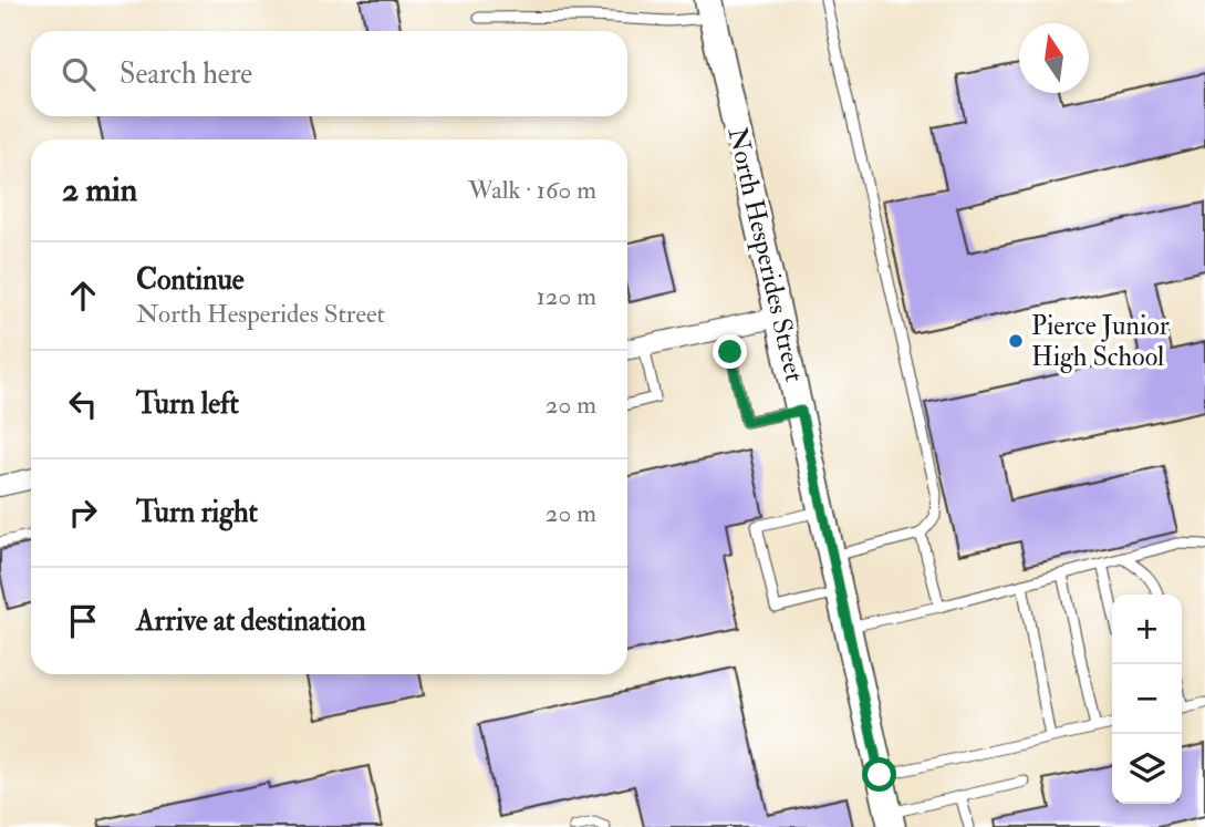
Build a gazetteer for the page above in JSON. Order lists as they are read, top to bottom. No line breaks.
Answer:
{"streets":{"street":["North Hesperides Street"]},"places":["Pierce Junior High School"],"north":"top","page":{"search":"Search here","heading":["2 min","Walk · 160 m"],"list":[["Continue","North Hesperides Street","120 m"],["Turn left","20 m"],["Turn right","20 m"],"Arrive at destination"],"map_buttons":["+","−"]}}
